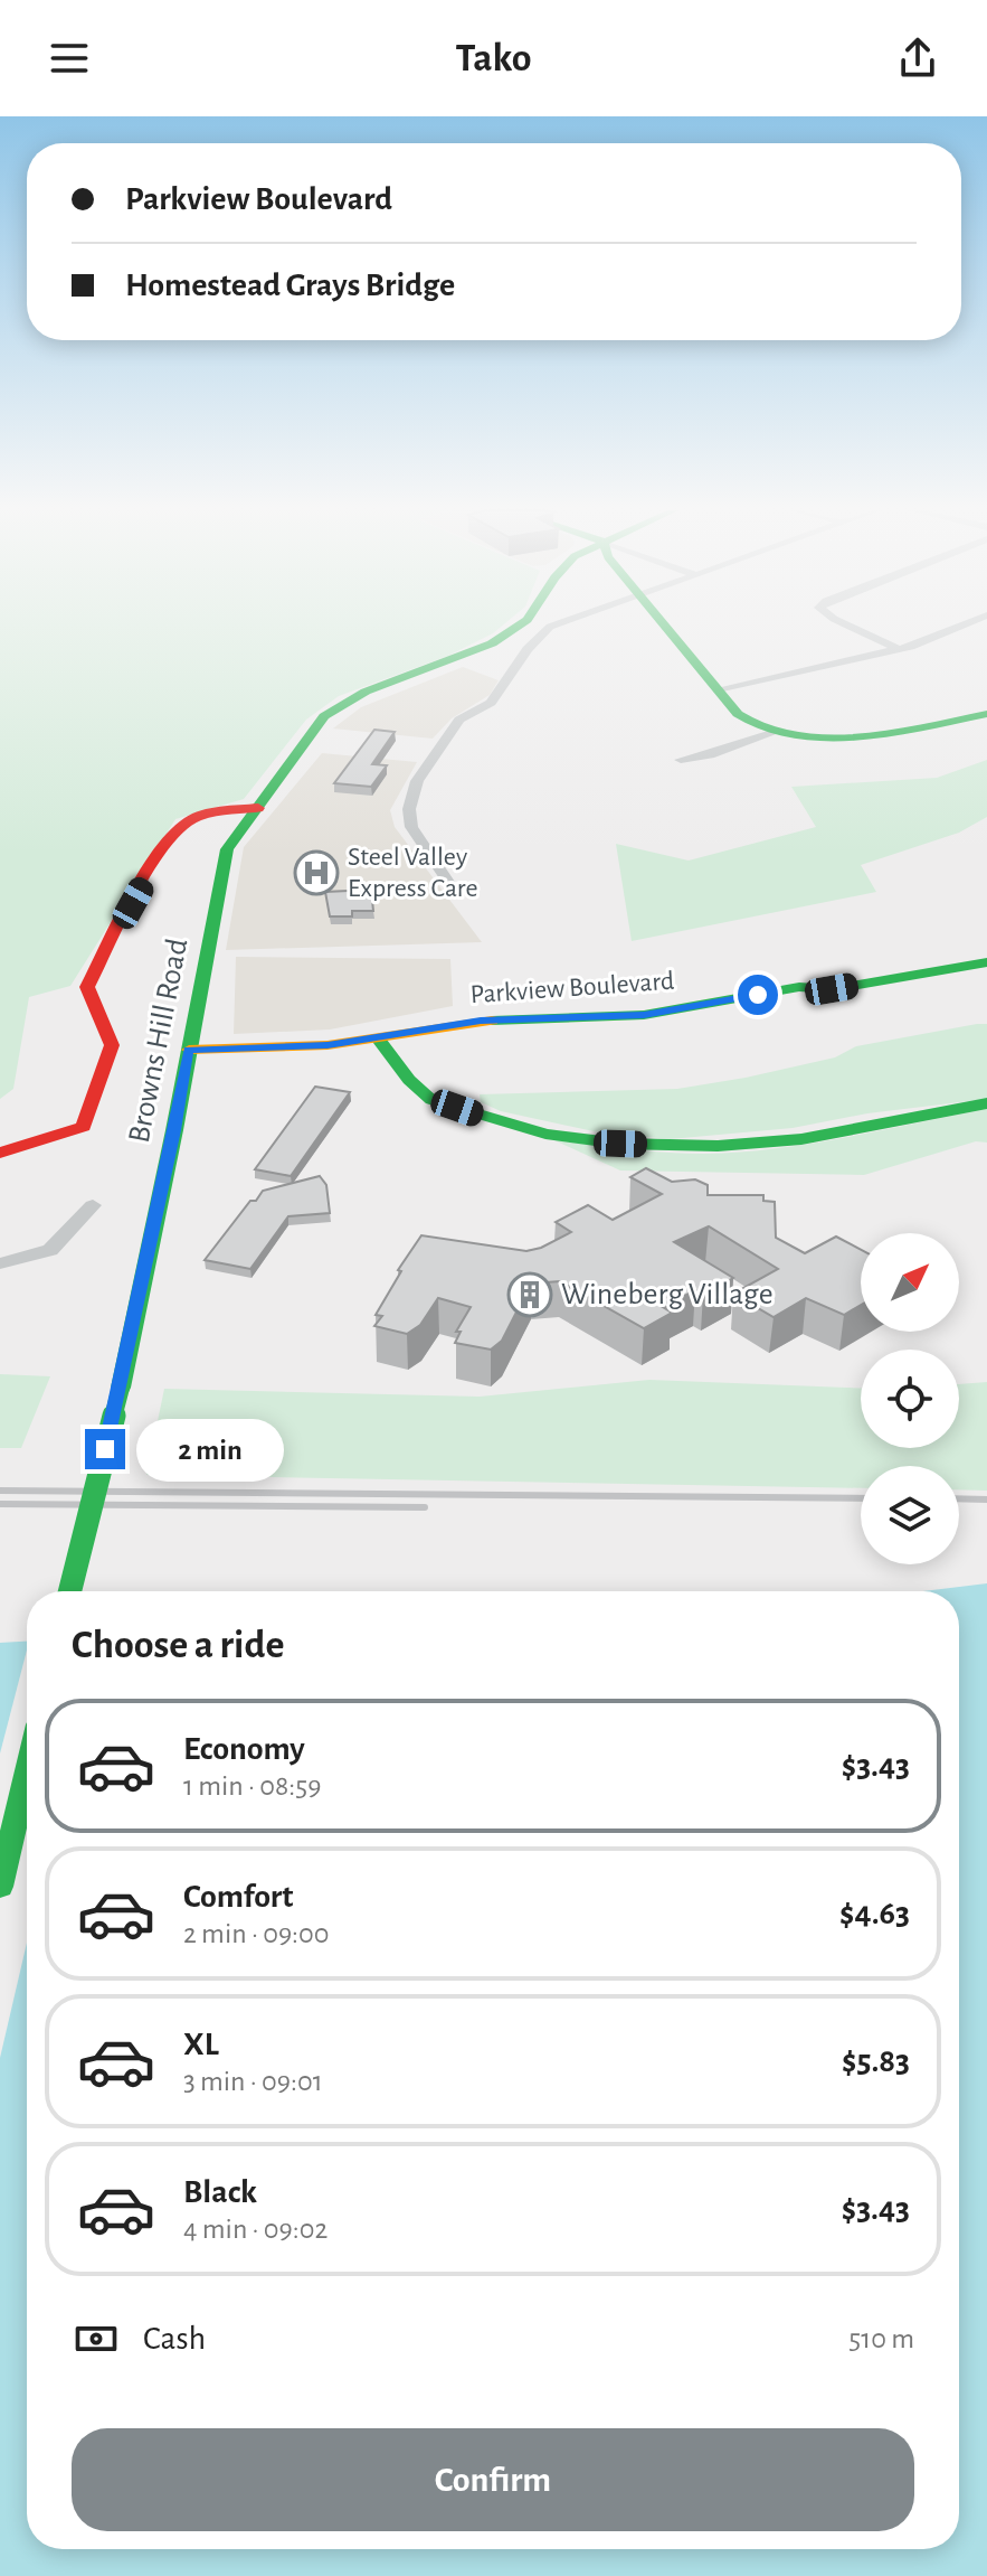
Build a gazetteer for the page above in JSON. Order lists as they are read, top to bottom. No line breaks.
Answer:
{"streets":{"street":["Parkview Boulevard","Browns Hill Road"]},"crossings":[["Parkview Boulevard","Browns Hill Road"]],"places":{"hospital":["Steel Valley Express Care"],"building":["Wineberg Village"]},"north":"top right","page":{"header":"Tako","banner":["Parkview Boulevard","Homestead Grays Bridge"],"bubble":"2 min","heading":"Choose a ride","list":[{"name":"Economy","note":"1 min · 08:59","value":"$3.43"},{"name":"Comfort","note":"2 min · 09:00","value":"$4.63"},{"name":"XL","note":"3 min · 09:01","value":"$5.83"},{"name":"Black","note":"4 min · 09:02","value":"$3.43"}],"pay":["Cash","510 m"],"buttons":"Confirm"}}
